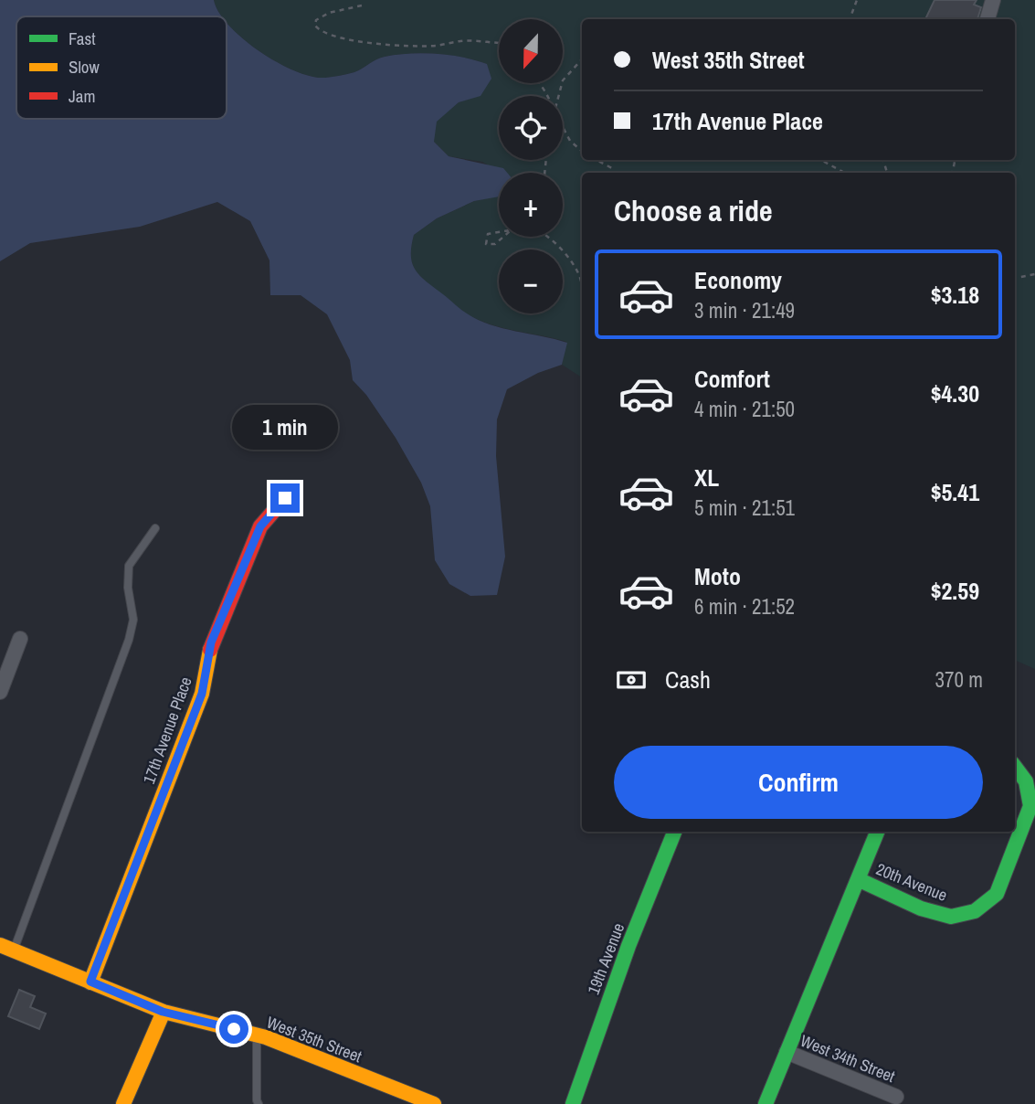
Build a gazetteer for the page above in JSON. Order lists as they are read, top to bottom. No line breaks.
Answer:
{"streets":{"street":["17th Avenue Place","20th Avenue","19th Avenue","West 35th Street","West 34th Street"]},"crossings":[["17th Avenue Place","West 35th Street"],["20th Avenue","West 34th Street"]],"legend":["Fast","Slow","Jam"],"north":"bottom","page":{"map_buttons":["+","−"],"banner":["West 35th Street","17th Avenue Place"],"heading":"Choose a ride","list":[{"name":"Economy","note":"3 min · 21:49","value":"$3.18"},{"name":"Comfort","note":"4 min · 21:50","value":"$4.30"},{"name":"XL","note":"5 min · 21:51","value":"$5.41"},{"name":"Moto","note":"6 min · 21:52","value":"$2.59"}],"bubble":"1 min","pay":["Cash","370 m"],"buttons":"Confirm"}}
